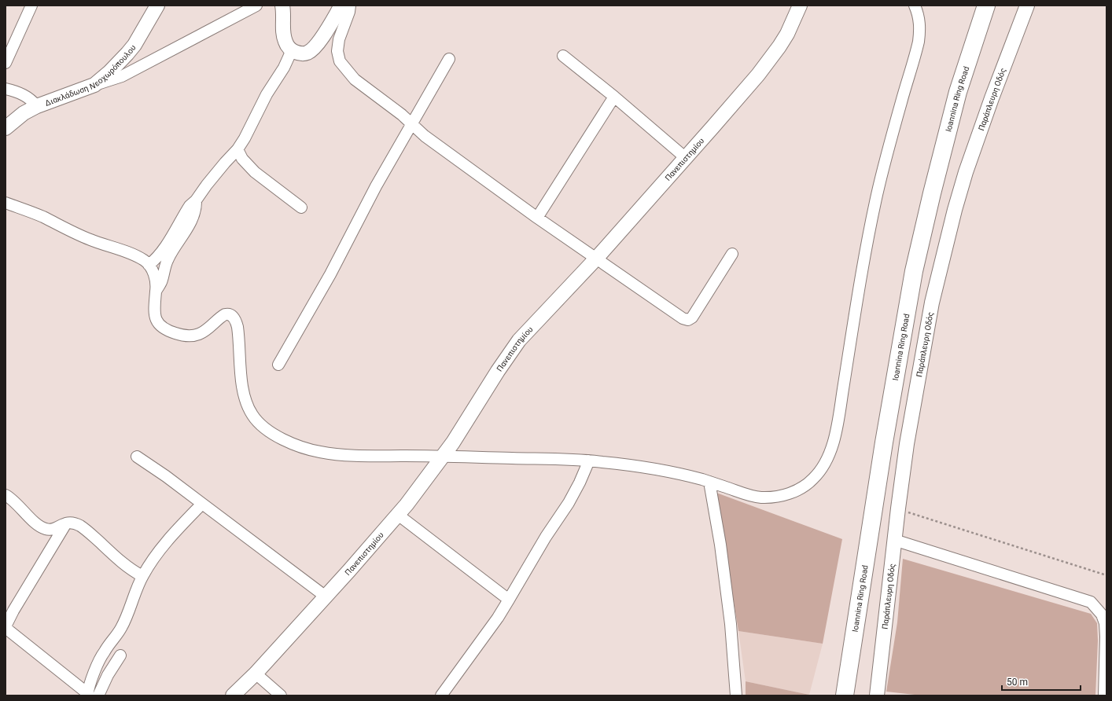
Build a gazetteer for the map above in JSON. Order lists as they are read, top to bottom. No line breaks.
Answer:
{"streets":{"highway":["Ioannina Ring Road"],"street":["Διακλάδωση Νεοχωρόπουλου","Παράπλευρη Οδός","Πανεπιστημίου"]},"scale_bar":"50 m"}
